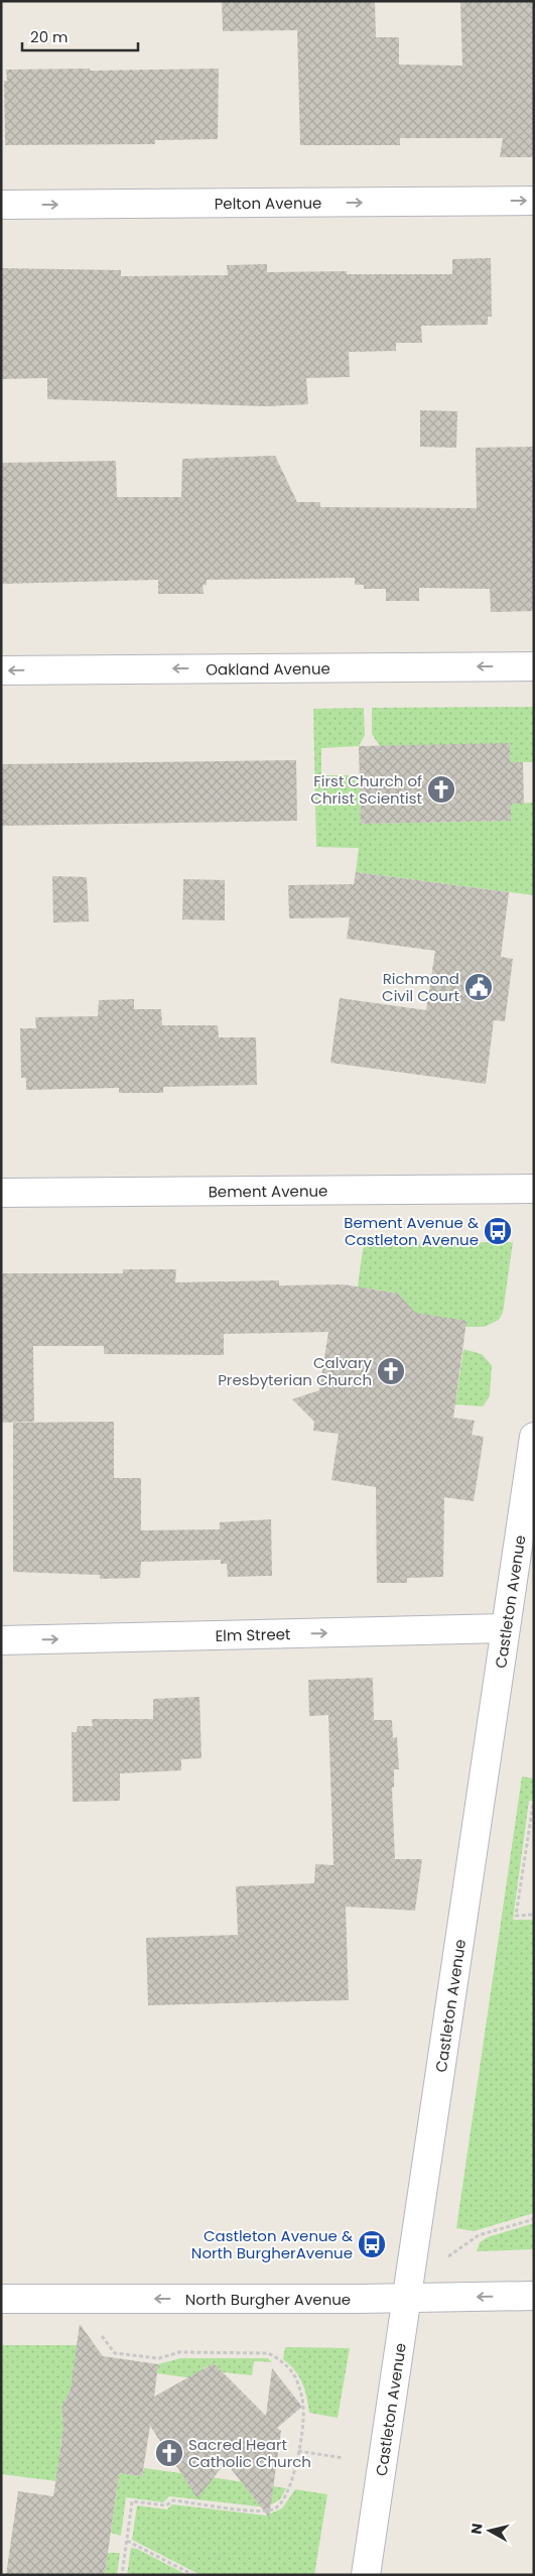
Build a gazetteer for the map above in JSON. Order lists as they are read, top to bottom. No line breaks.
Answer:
{"streets":{"street":["Pelton Avenue","Oakland Avenue","Bement Avenue","Castleton Avenue","Elm Street","North Burgher Avenue"]},"crossings":[["Castleton Avenue","Elm Street"],["Castleton Avenue","North Burgher Avenue"]],"one_way":["Pelton Avenue","Oakland Avenue","Elm Street","North Burgher Avenue"],"places":{"church":["First Church of Christ Scientist","Calvary Presbyterian Church","Sacred Heart Catholic Church"],"public building":["Richmond Civil Court"],"bus stop":["Bement Avenue & Castleton Avenue","Castleton Avenue & North BurgherAvenue"]},"scale_bar":"20 m","north":"left"}
